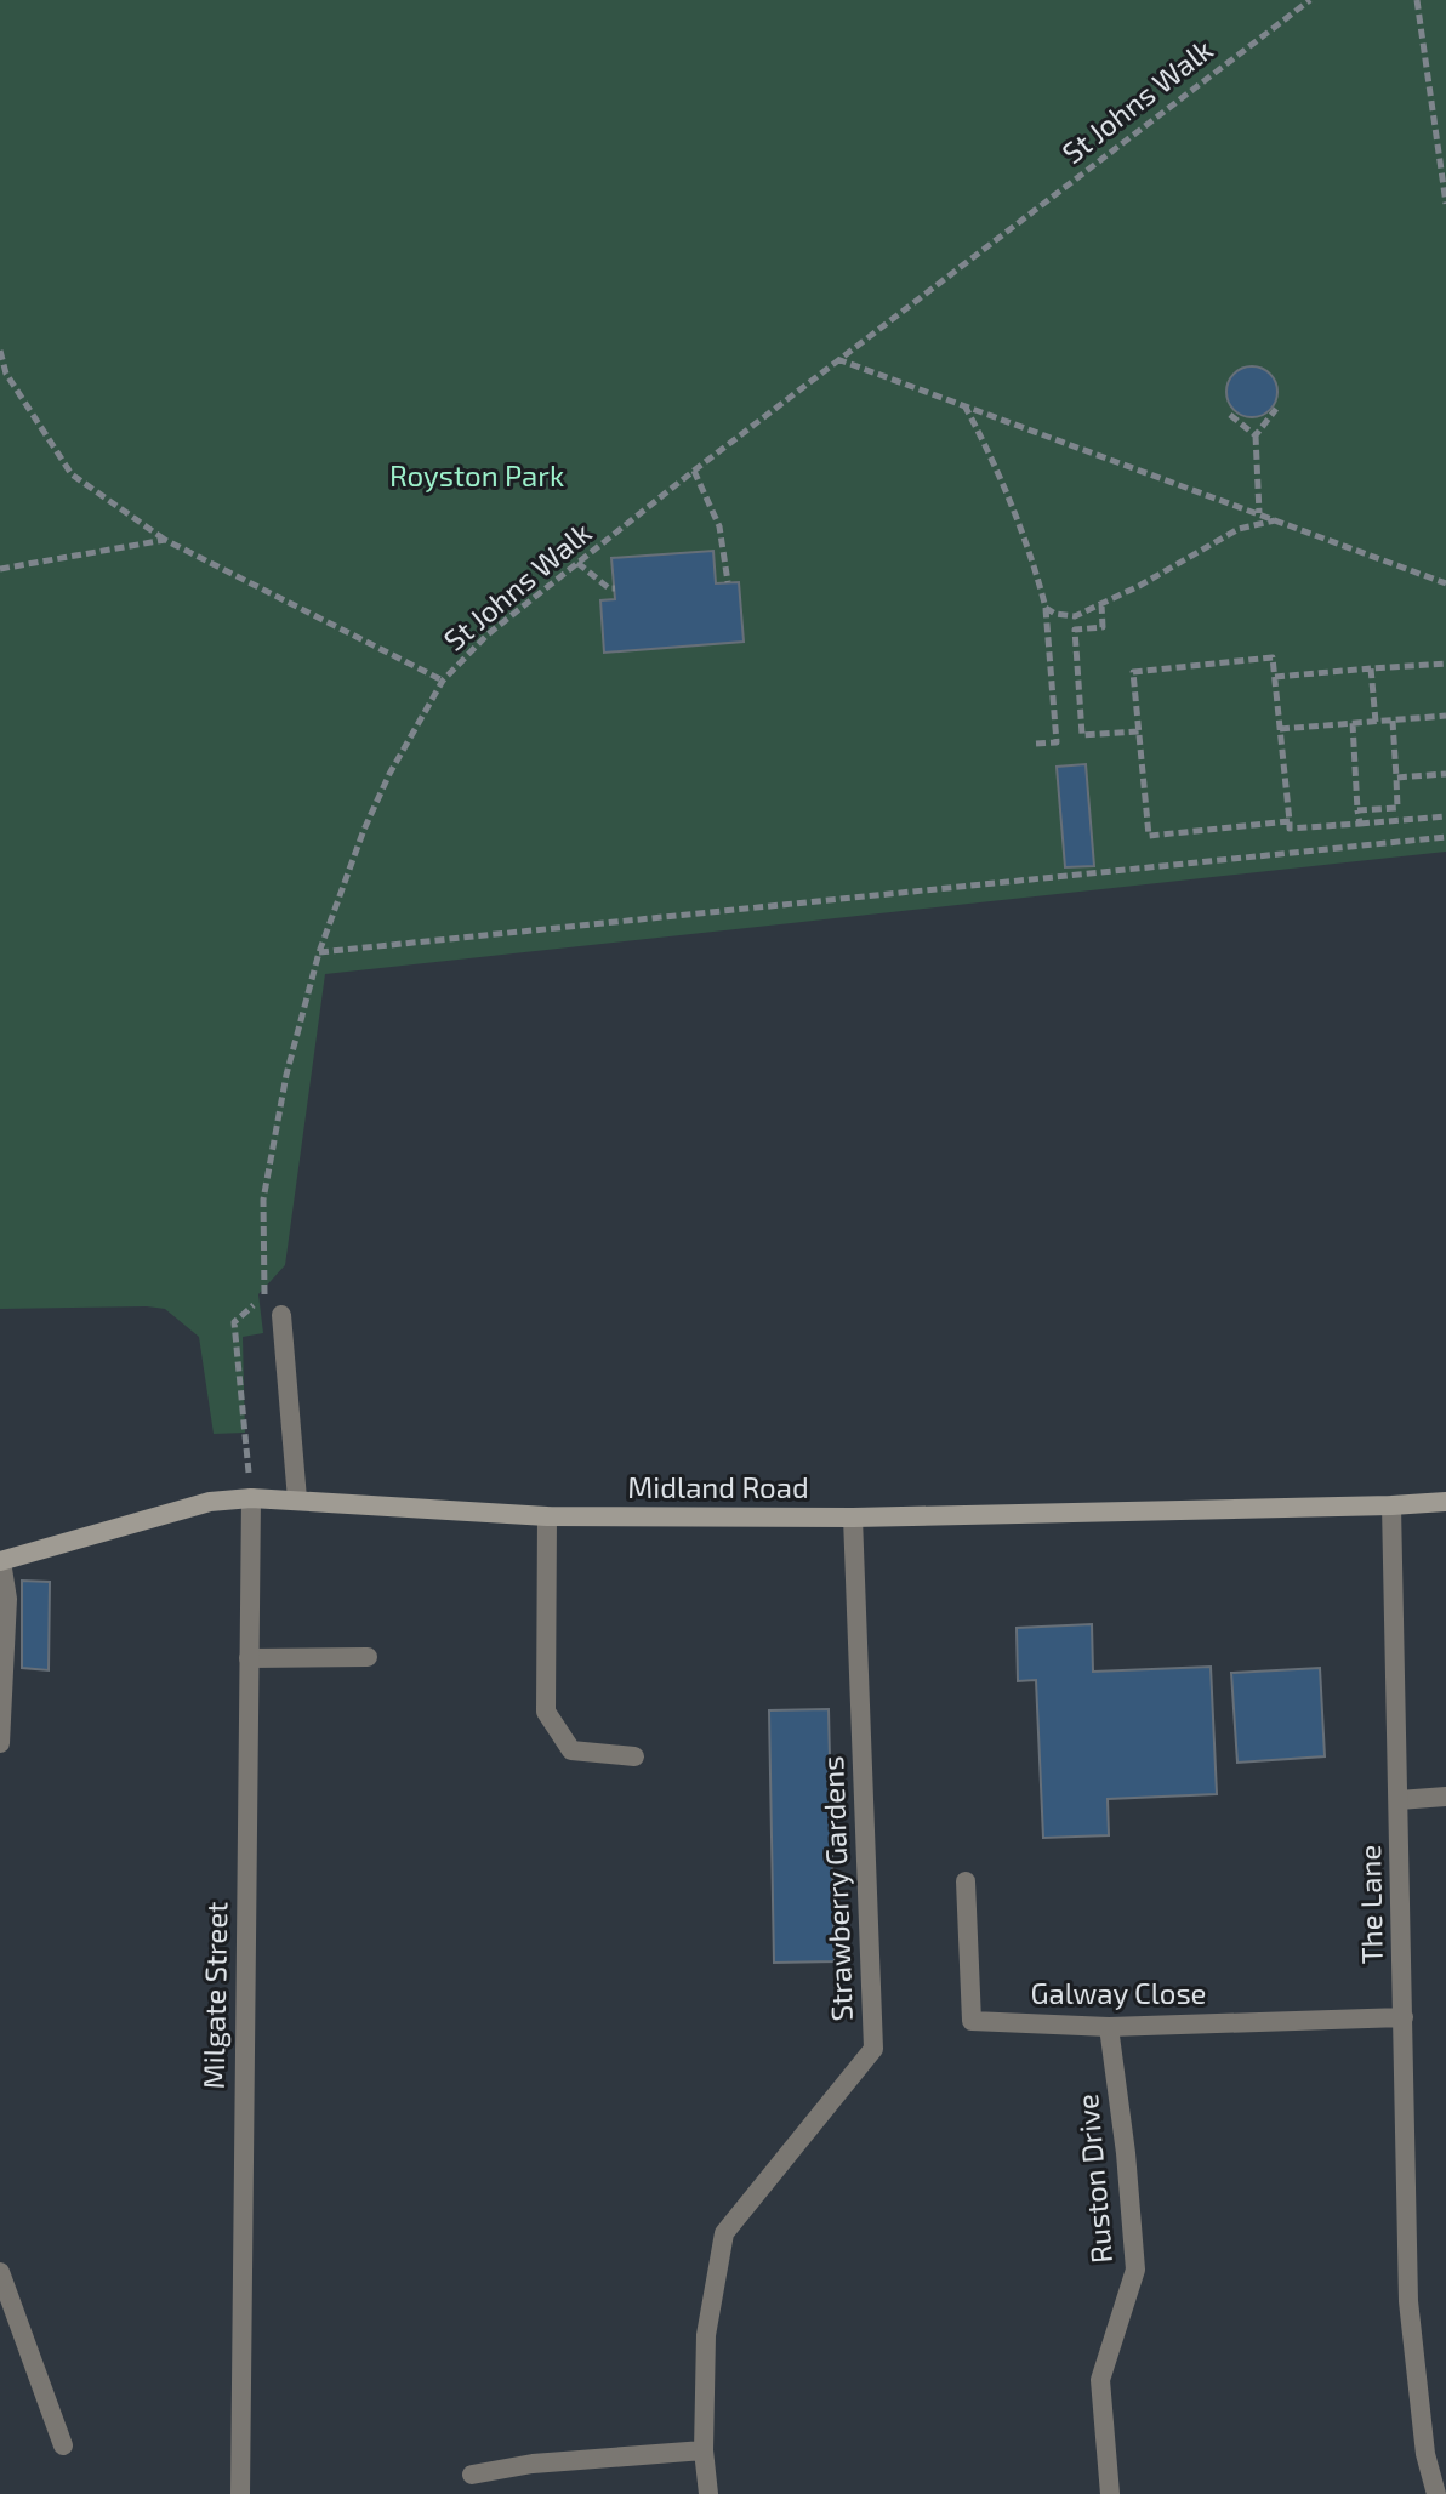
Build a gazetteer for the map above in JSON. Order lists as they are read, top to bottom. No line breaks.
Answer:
{"streets":{"main road":["Midland Road"],"street":["Strawberry Gardens","The Lane","Galway Close","Milgate Street","Ruston Drive"],"path":["St Johns Walk"]},"crossings":[["St Johns Walk","Midland Road"],["St Johns Walk","Milgate Street"],["Midland Road","Strawberry Gardens"],["Midland Road","The Lane"],["Midland Road","Milgate Street"],["The Lane","Galway Close"],["Galway Close","Ruston Drive"]],"parks":["Royston Park"]}
